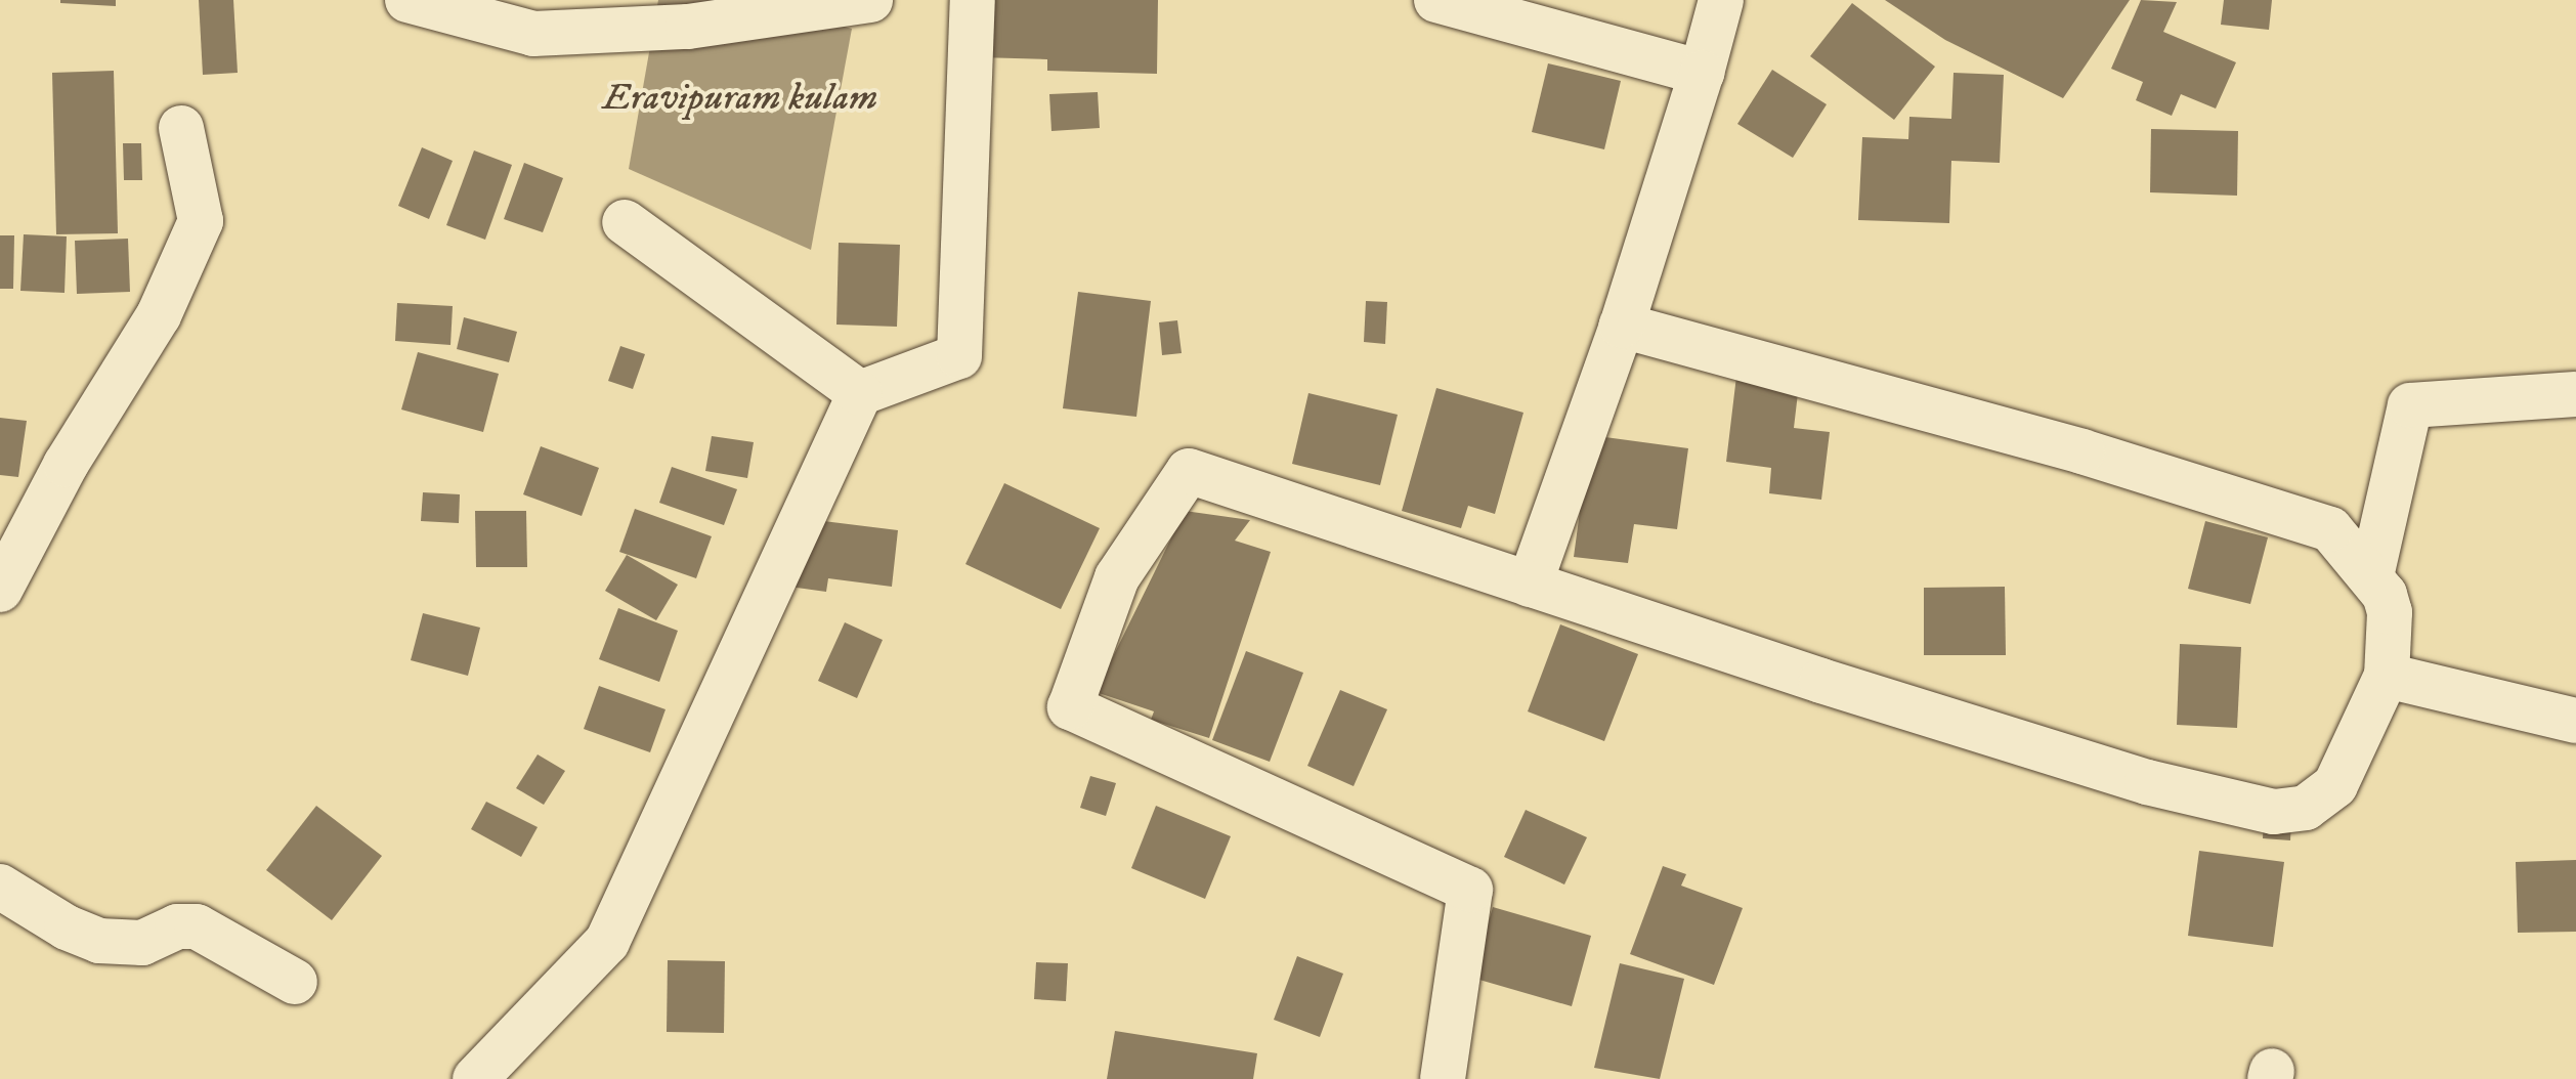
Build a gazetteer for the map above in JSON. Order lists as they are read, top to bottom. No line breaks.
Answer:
{"water":["Eravipuram kulam"]}
